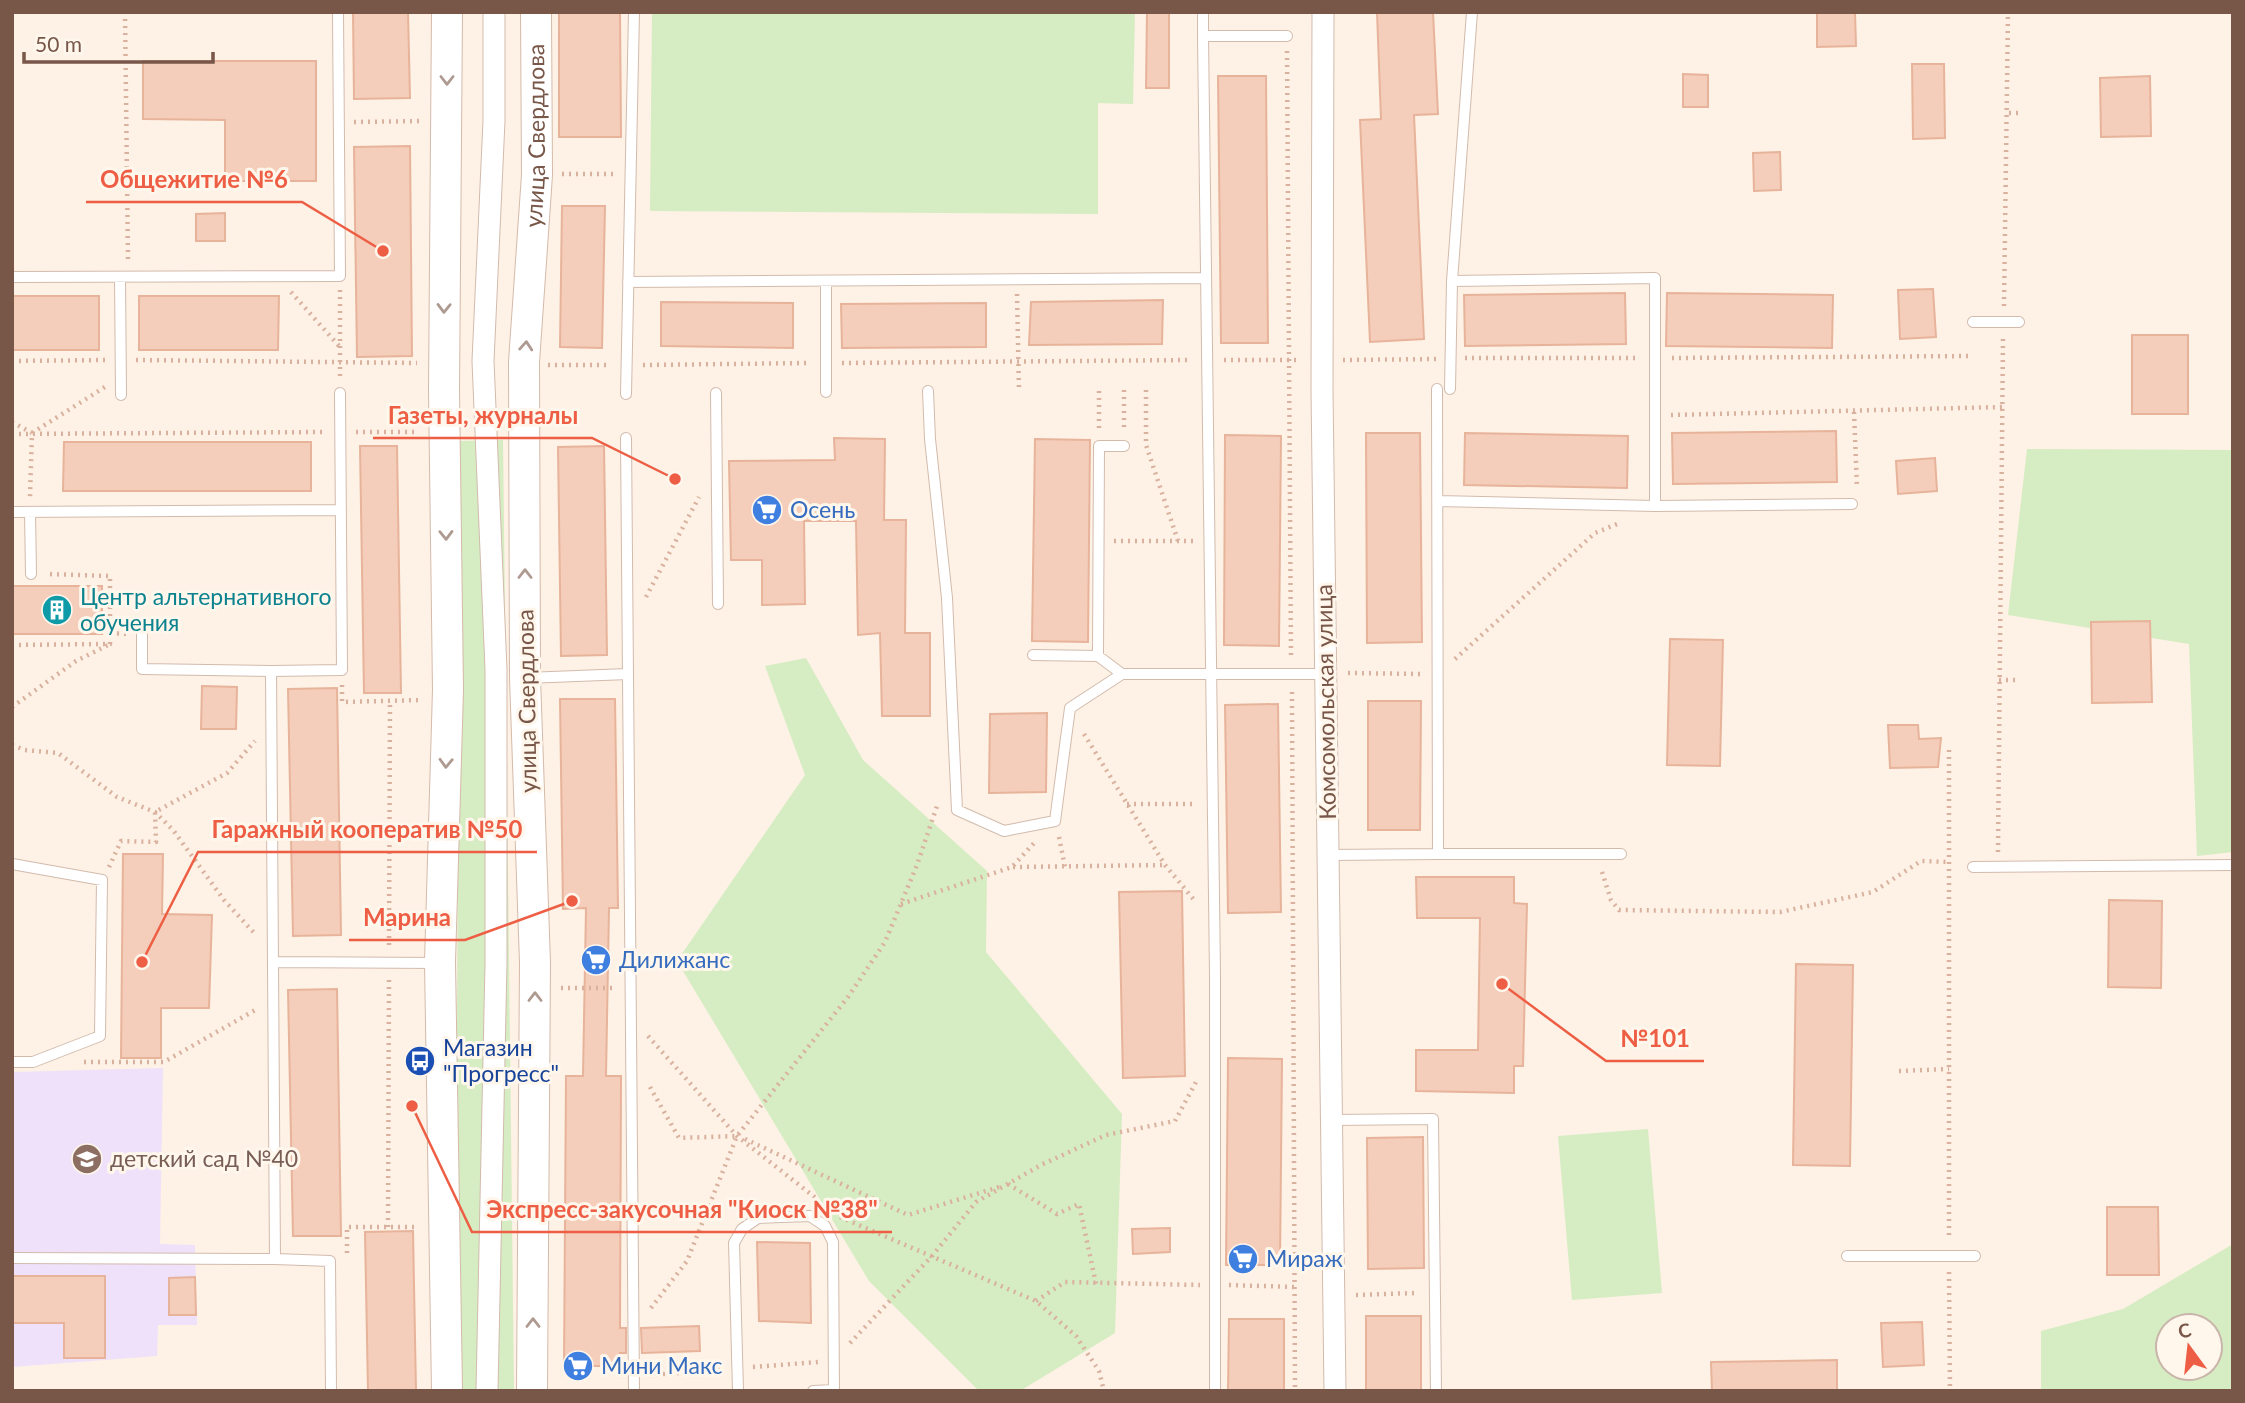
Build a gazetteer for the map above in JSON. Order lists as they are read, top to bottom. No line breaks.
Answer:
{"streets":{"street":["улица Свердлова","Комсомольская улица"]},"places":{"other":["Общежитие №6","Газеты, журналы","Марина","Гаражный кооператив №50","№101","Экспресс-закусочная \"Киоск №38\""],"supermarket":["Осень","Дилижанс","Мираж","Мини Макс"],"building":["Центр альтернативного обучения"],"bus stop":["Магазин \"Прогресс\""],"school or university":["детский сад №40"]},"scale_bar":"50 m","north":"top"}
